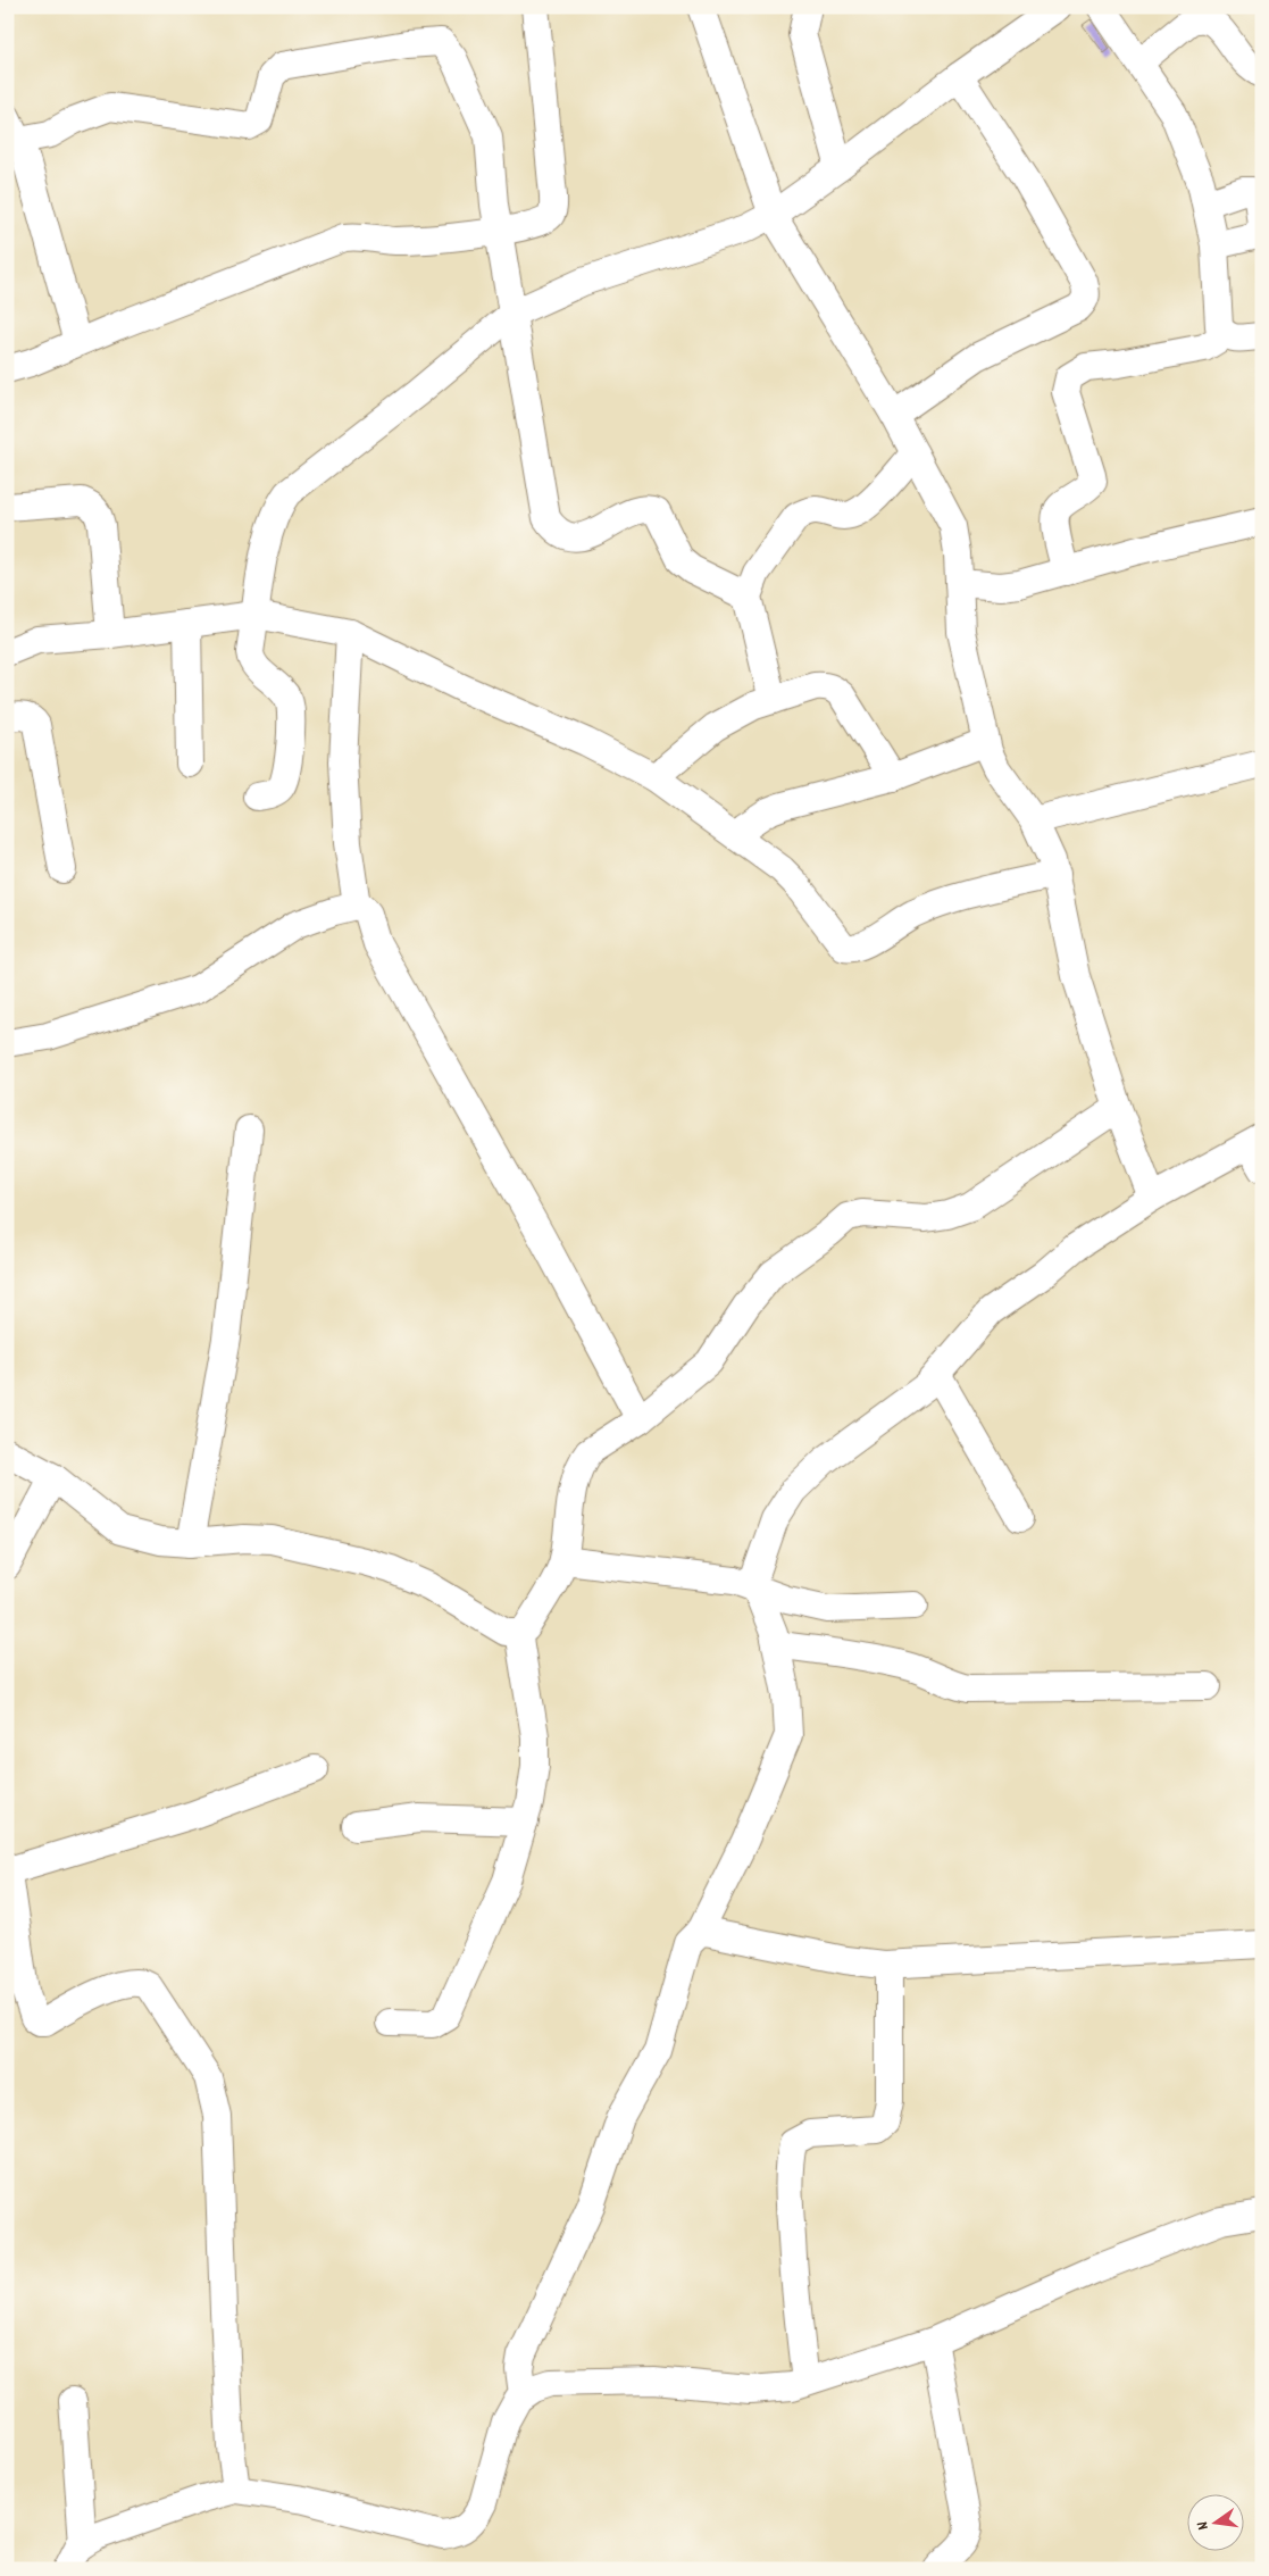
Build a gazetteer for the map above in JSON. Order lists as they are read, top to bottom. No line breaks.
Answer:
{"north":"left"}
